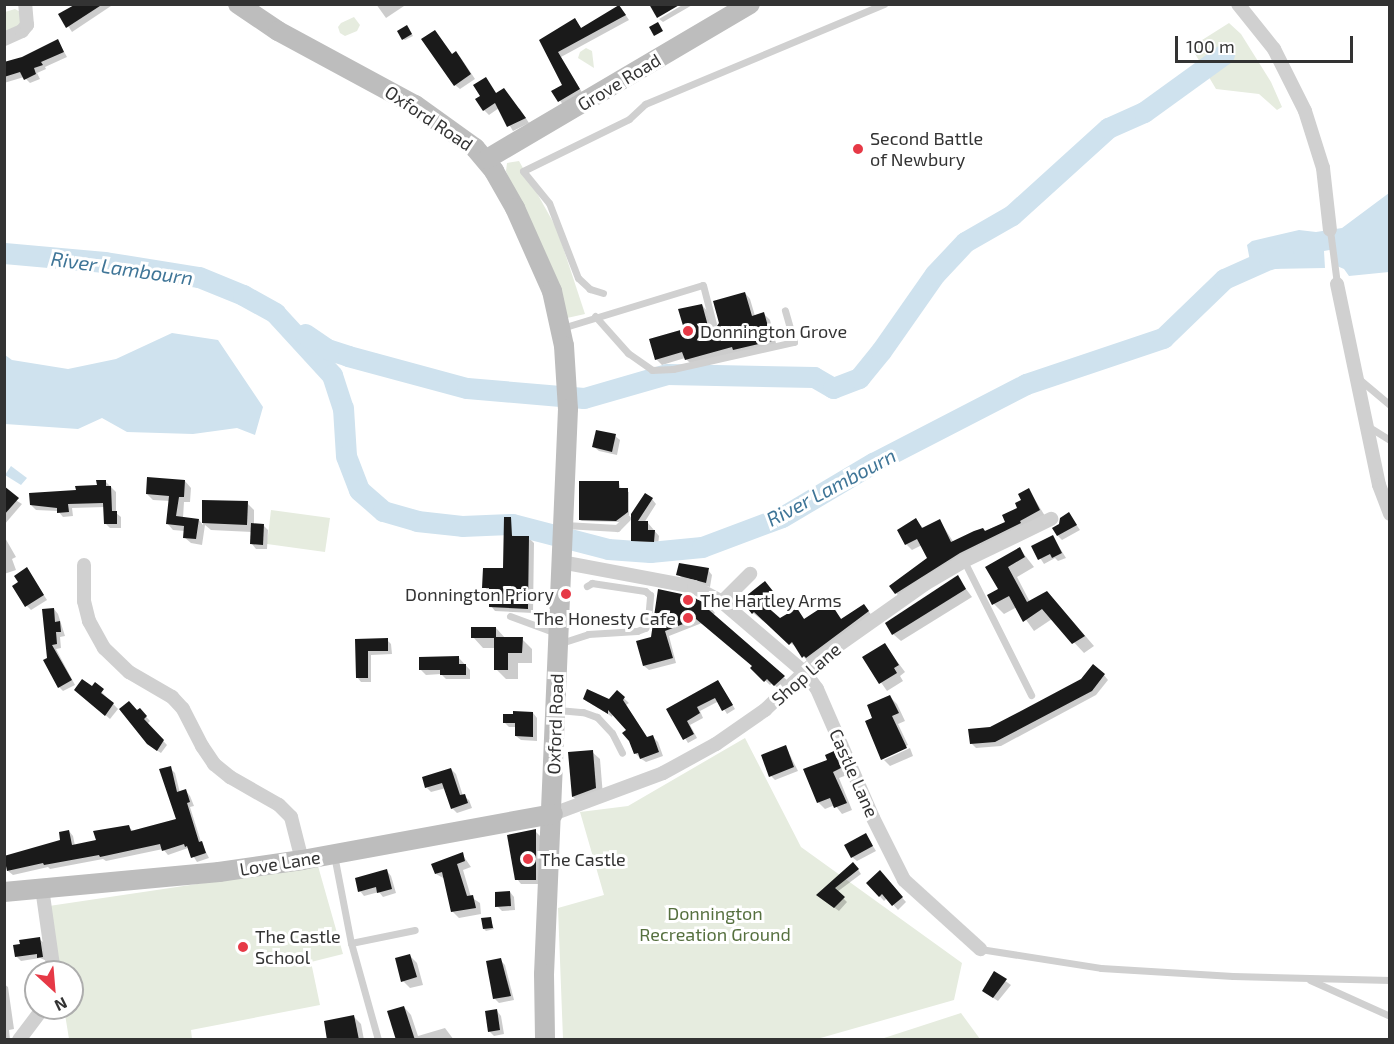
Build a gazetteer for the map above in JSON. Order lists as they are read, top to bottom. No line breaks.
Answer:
{"streets":{"main road":["Grove Road","Oxford Road","Love Lane"],"street":["Shop Lane","Castle Lane"]},"crossings":[["Grove Road","Oxford Road"],["Oxford Road","Shop Lane"],["Oxford Road","Castle Lane"],["Oxford Road","Love Lane"],["Shop Lane","Castle Lane"],["Shop Lane","Love Lane"]],"water":["River Lambourn"],"parks":["Donnington Recreation Ground"],"places":["Second Battle of Newbury","Donnington Grove","Donnington Priory","The Hartley Arms","The Honesty Cafe","The Castle","The Castle School"],"scale_bar":"100 m","north":"bottom right"}
